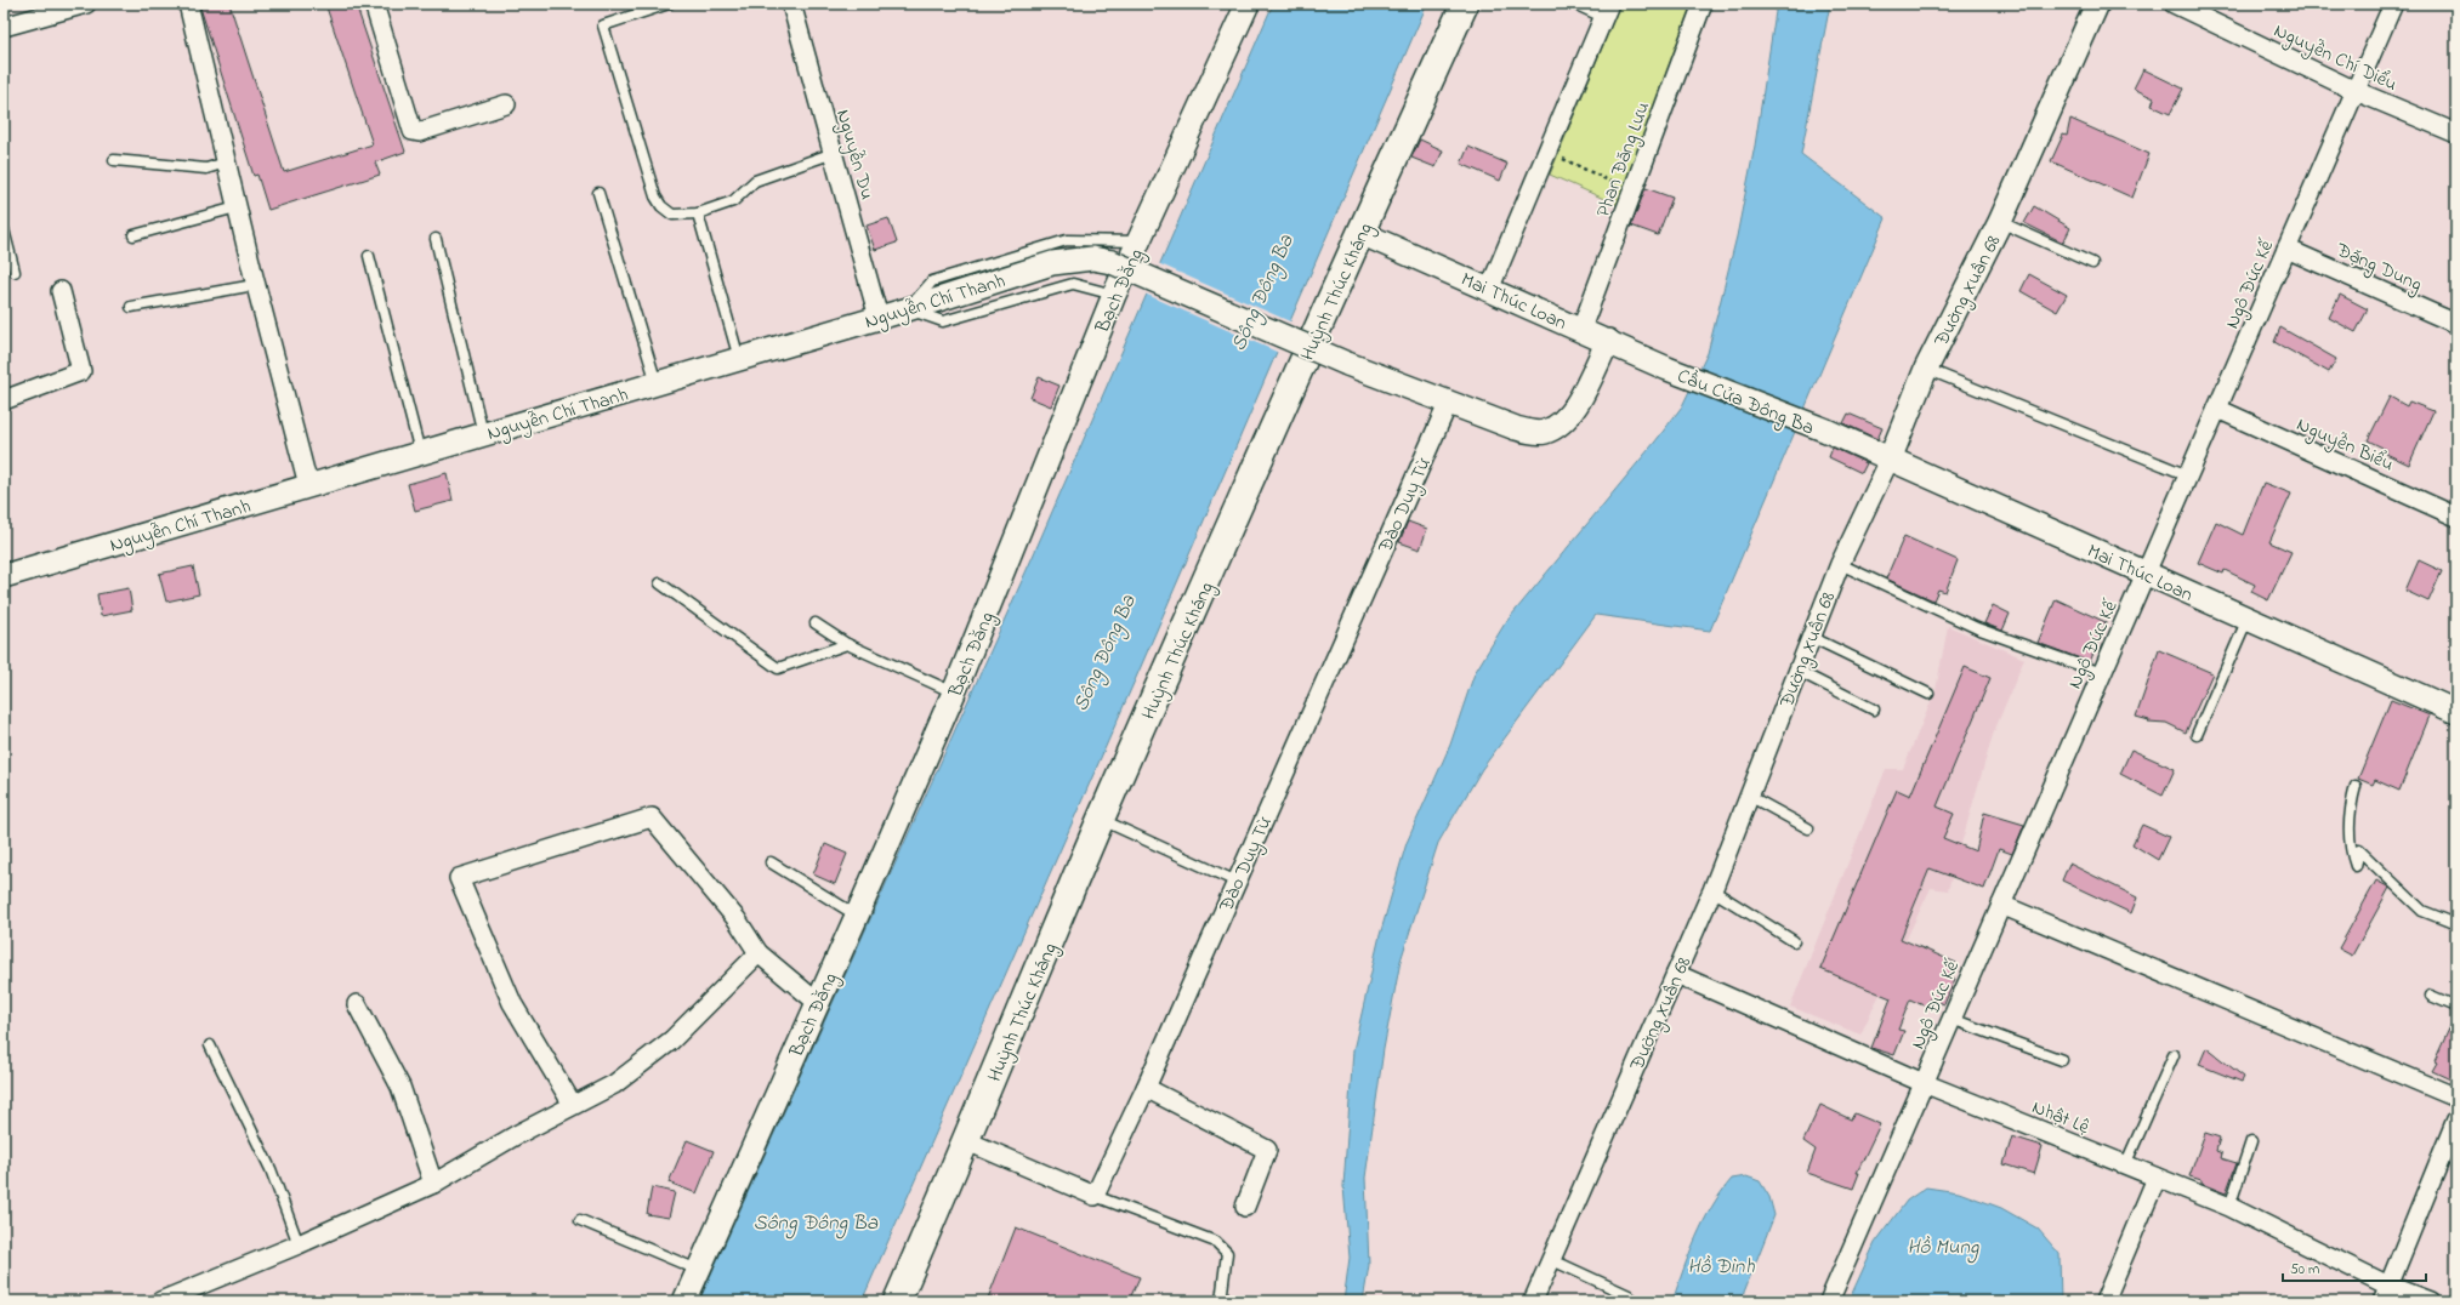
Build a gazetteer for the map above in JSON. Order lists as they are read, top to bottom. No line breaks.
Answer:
{"streets":{"main road":["Huỳnh Thúc Kháng"],"street":["Nguyễn Chí Diểu","Nguyễn Du","Phan Đăng Lưu","Đặng Dung","Ngô Đức Kế","Bạch Đằng","Đường Xuân 68","Nguyễn Chí Thanh","Mai Thúc Loan","Cầu Cửa Đông Ba","Nguyễn Biểu","Đào Duy Từ","Nhật Lệ"]},"crossings":[["Nguyễn Chí Diểu","Ngô Đức Kế"],["Nguyễn Du","Nguyễn Chí Thanh"],["Phan Đăng Lưu","Mai Thúc Loan"],["Đặng Dung","Ngô Đức Kế"],["Ngô Đức Kế","Mai Thúc Loan"],["Ngô Đức Kế","Nguyễn Biểu"],["Ngô Đức Kế","Nhật Lệ"],["Đường Xuân 68","Mai Thúc Loan"],["Đường Xuân 68","Nhật Lệ"],["Huỳnh Thúc Kháng","Mai Thúc Loan"],["Nguyễn Chí Thanh","Đào Duy Từ"],["Mai Thúc Loan","Cầu Cửa Đông Ba"]],"water":["Sông Đông Ba","Hồ Mung","Hồ Đình"],"scale_bar":"50 m"}
